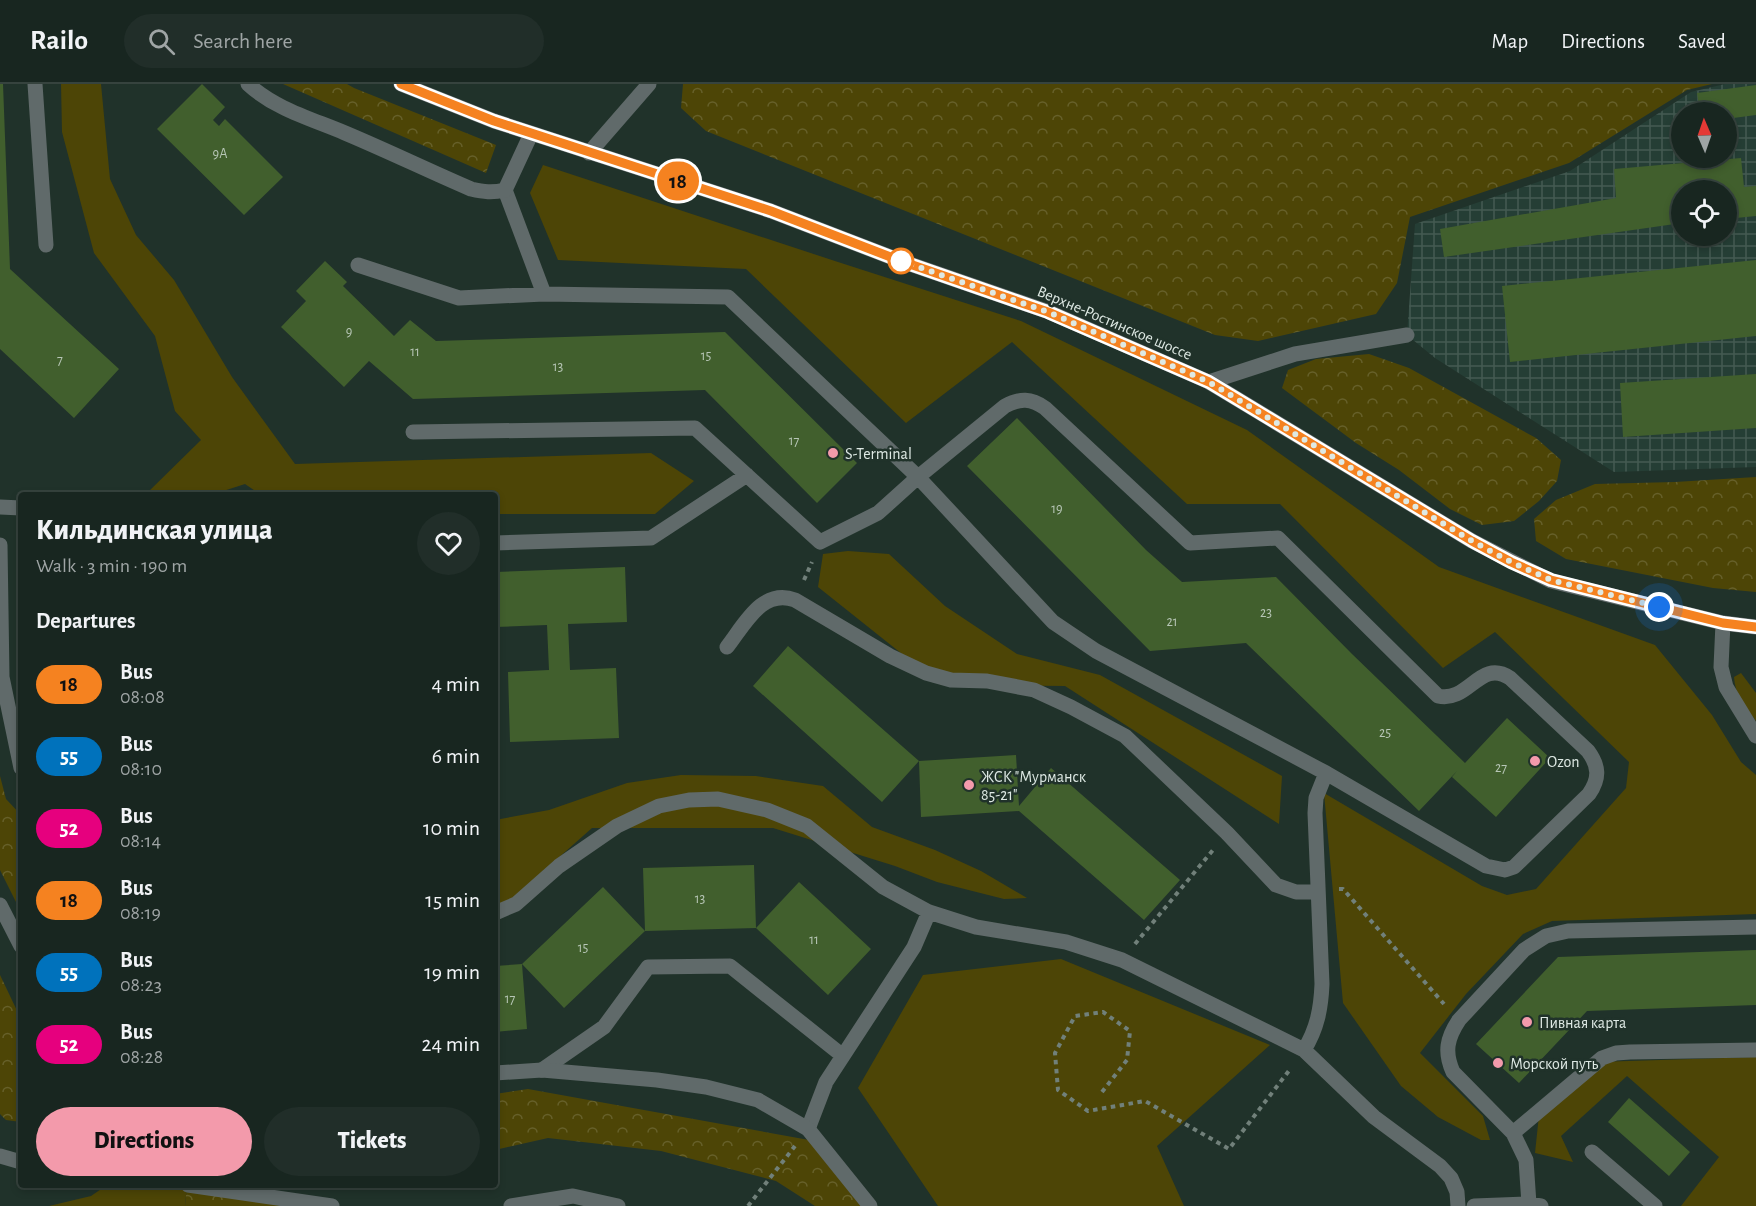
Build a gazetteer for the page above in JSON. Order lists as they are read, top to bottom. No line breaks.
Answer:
{"streets":{"street":["Верхне-Ростинское шоссе"]},"places":["S-Terminal","Ozon","ЖСК \"Мурманск 85-21\"","Пивная карта","Морской путь"],"lines":["bus line 18"],"house_numbers":["9А","9","11","15","7","13","17","19","23","21","25","27","13","11","15","17"],"north":"top","page":{"header":"Railo","search":"Search here","nav":["Map","Directions","Saved"],"on_map":"18","heading":[["Кильдинская улица","Walk · 3 min · 190 m"],"Departures"],"list":[{"mark":"18","name":"Bus","note":"08:08","value":"4 min"},{"mark":"55","name":"Bus","note":"08:10","value":"6 min"},{"mark":"52","name":"Bus","note":"08:14","value":"10 min"},{"mark":"18","name":"Bus","note":"08:19","value":"15 min"},{"mark":"55","name":"Bus","note":"08:23","value":"19 min"},{"mark":"52","name":"Bus","note":"08:28","value":"24 min"}],"buttons":["Directions","Tickets"]}}
